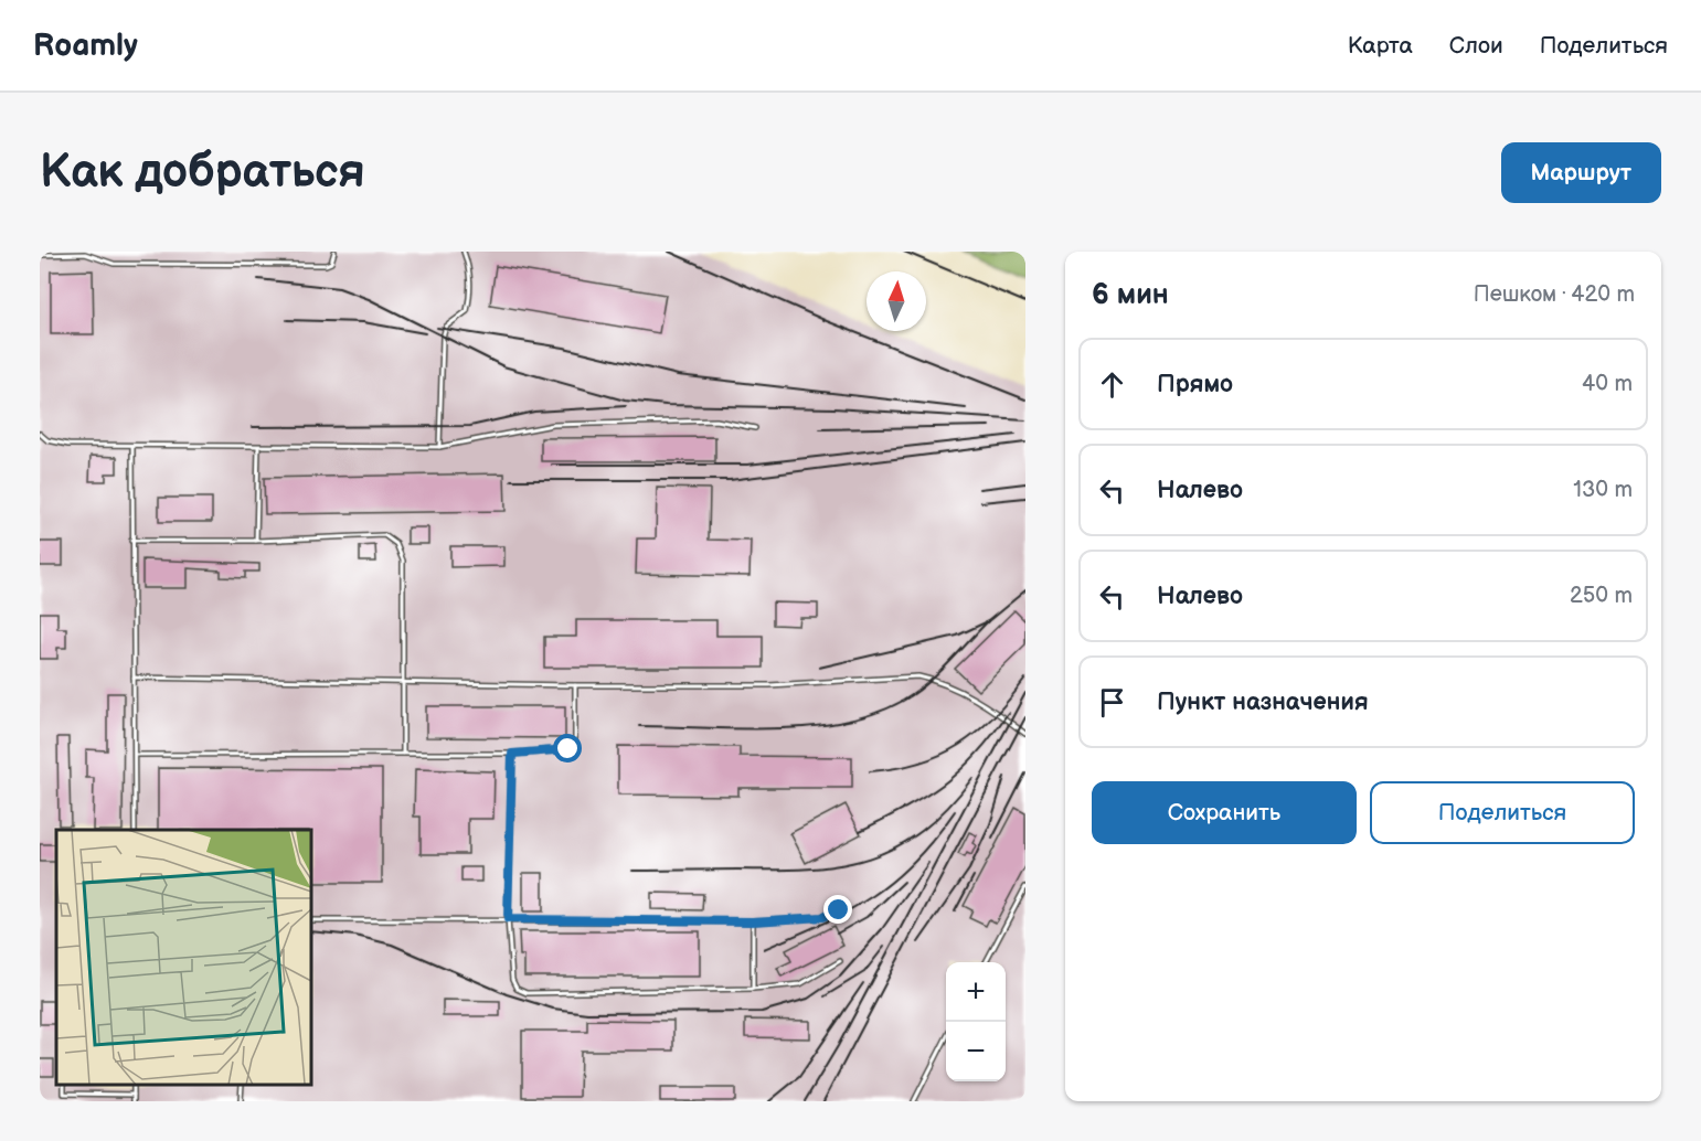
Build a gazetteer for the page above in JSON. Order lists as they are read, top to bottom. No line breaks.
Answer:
{"north":"top","page":{"header":"Roamly","nav":["Карта","Слои","Поделиться"],"buttons":["Маршрут",["Сохранить","Поделиться"]],"title":"Как добраться","heading":["6 мин","Пешком · 420 m"],"list":[["Прямо","40 m"],["Налево","130 m"],["Налево","250 m"],"Пункт назначения"],"map_buttons":["+","−"]}}
